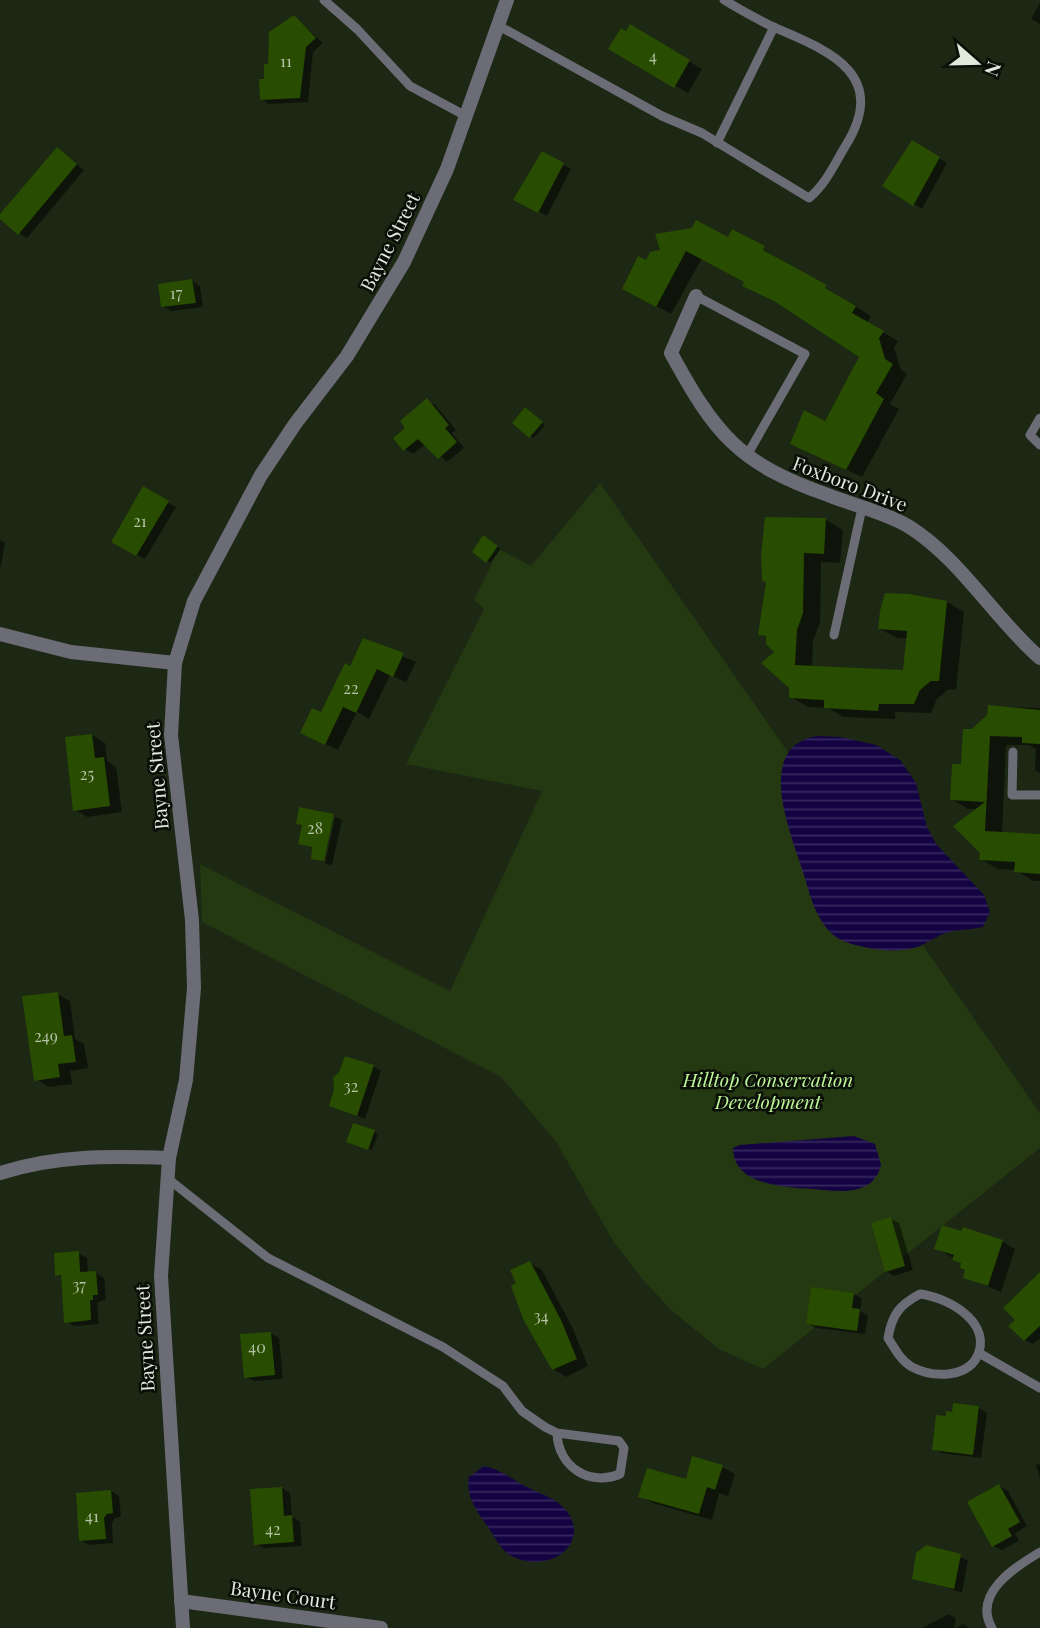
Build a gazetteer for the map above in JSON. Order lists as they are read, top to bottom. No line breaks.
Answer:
{"streets":{"street":["Bayne Street","Foxboro Drive","Bayne Court"]},"crossings":[["Bayne Street","Bayne Court"]],"parks":["Hilltop Conservation Development"],"house_numbers":["4","11","17","21","22","25","28","249","32","37","34","40","41","42"],"north":"right"}
